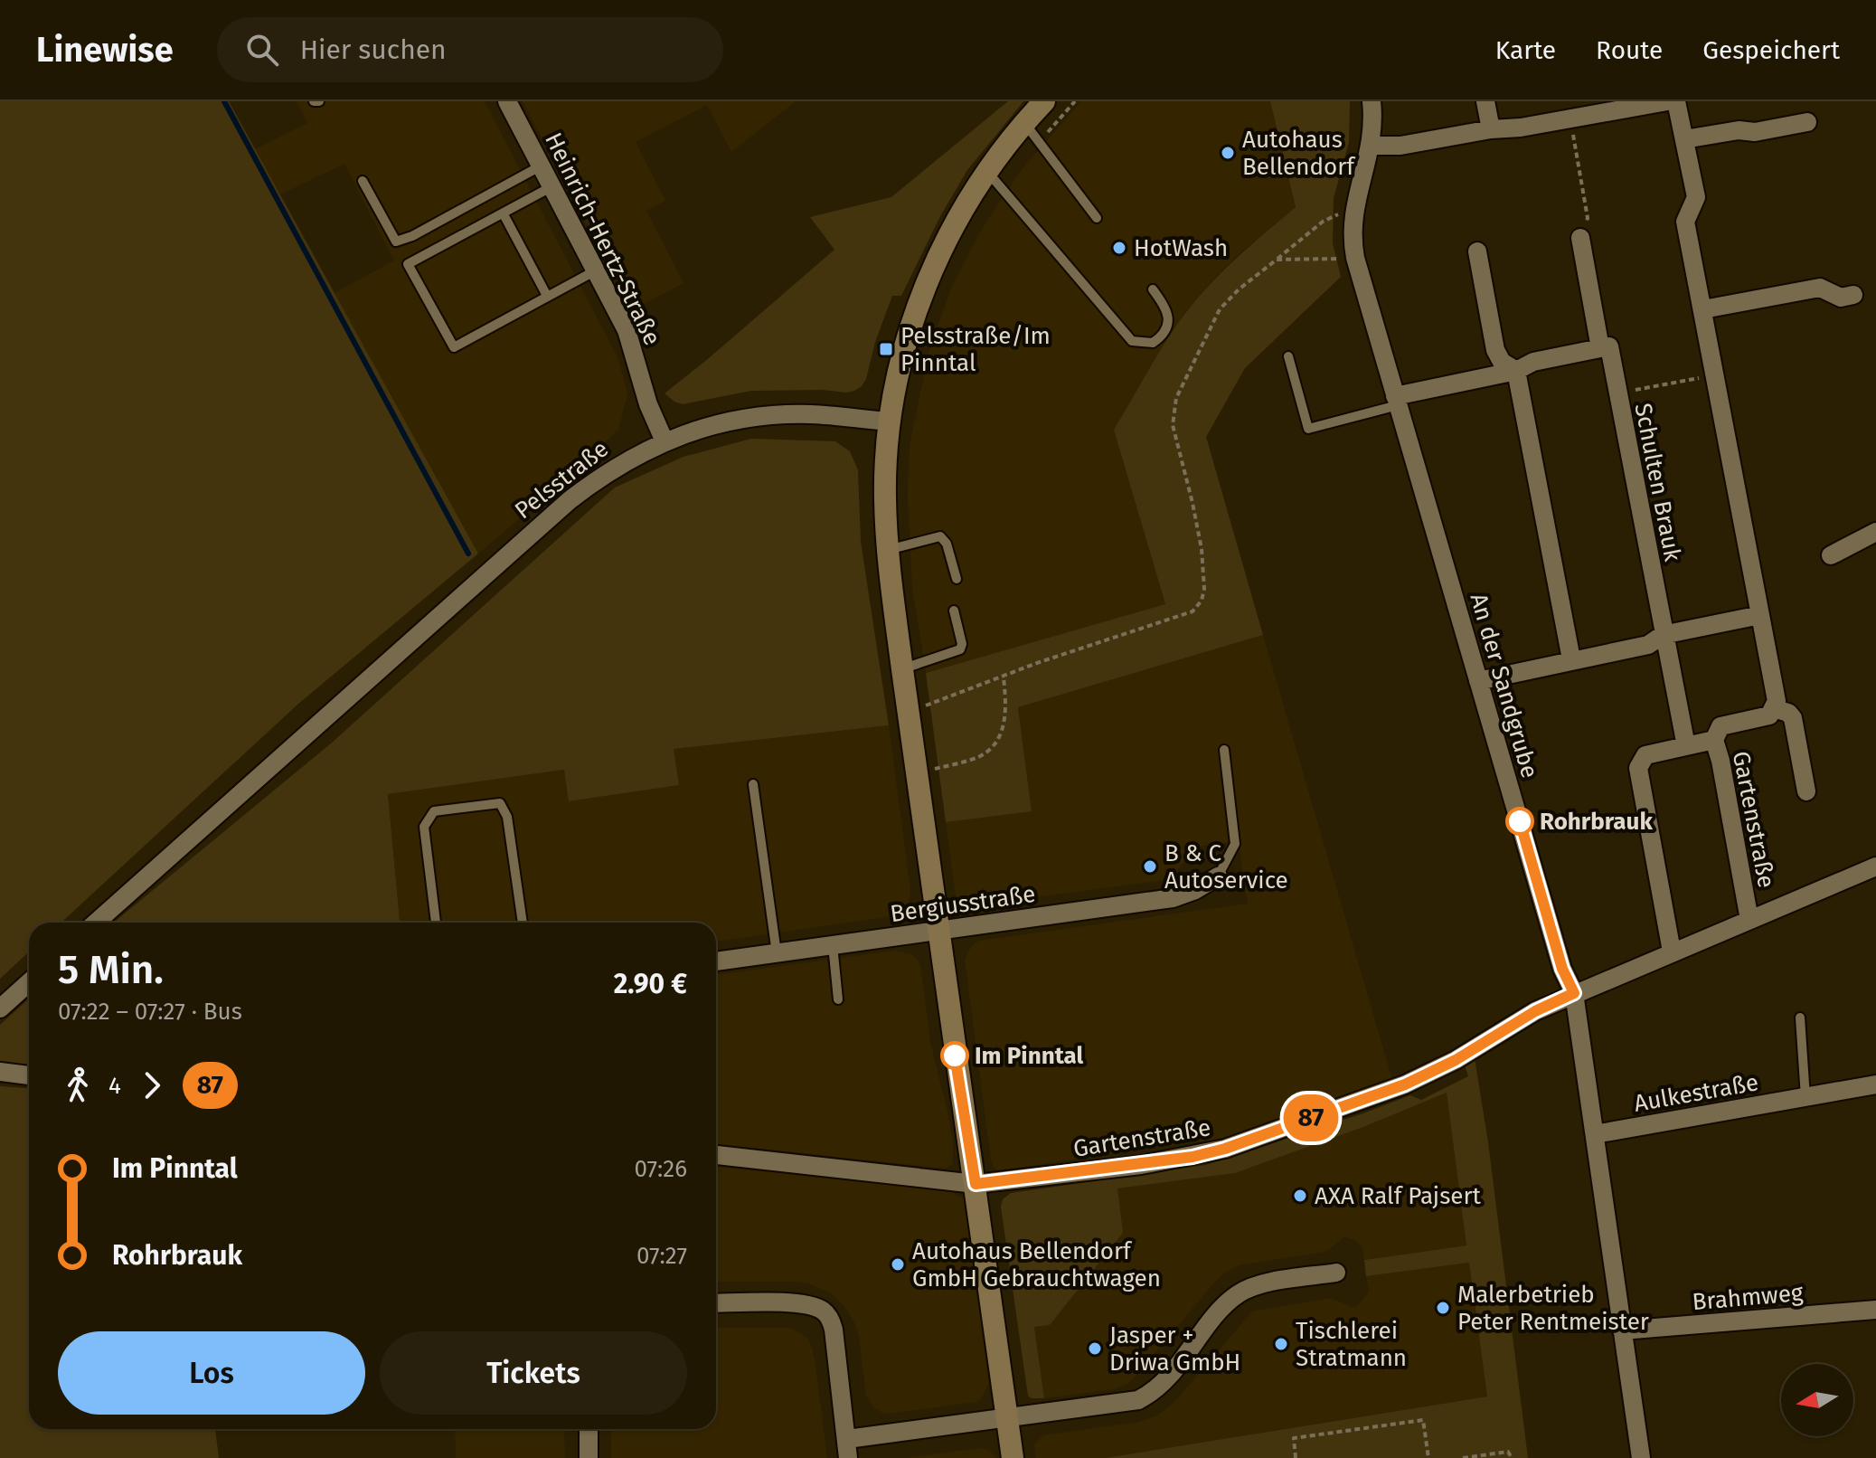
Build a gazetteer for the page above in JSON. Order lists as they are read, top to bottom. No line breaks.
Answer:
{"streets":{"street":["Heinrich-Hertz-Straße","Pelsstraße","Schulten Brauk","An der Sandgrube","Gartenstraße","Bergiusstraße","Aulkestraße","Brahmweg"]},"crossings":[["Heinrich-Hertz-Straße","Pelsstraße"],["An der Sandgrube","Gartenstraße"],["An der Sandgrube","Aulkestraße"],["An der Sandgrube","Brahmweg"]],"places":{"other":["Autohaus Bellendorf","HotWash","Rohrbrauk","B & C Autoservice","Im Pinntal","AXA Ralf Pajsert","Autohaus Bellendorf GmbH Gebrauchtwagen","Malerbetrieb Peter Rentmeister","Tischlerei Stratmann","Jasper + Driwa GmbH"],"transit":["Pelsstraße/Im Pinntal"]},"lines":["bus line 87"],"north":"left","page":{"header":"Linewise","search":"Hier suchen","nav":["Karte","Route","Gespeichert"],"on_map":"87","heading":["5 Min.","07:22 – 07:27 · Bus","2.90 €"],"legs":["4","87"],"list":[{"name":"Im Pinntal","value":"07:26"},{"name":"Rohrbrauk","value":"07:27"}],"buttons":["Los","Tickets"]}}
